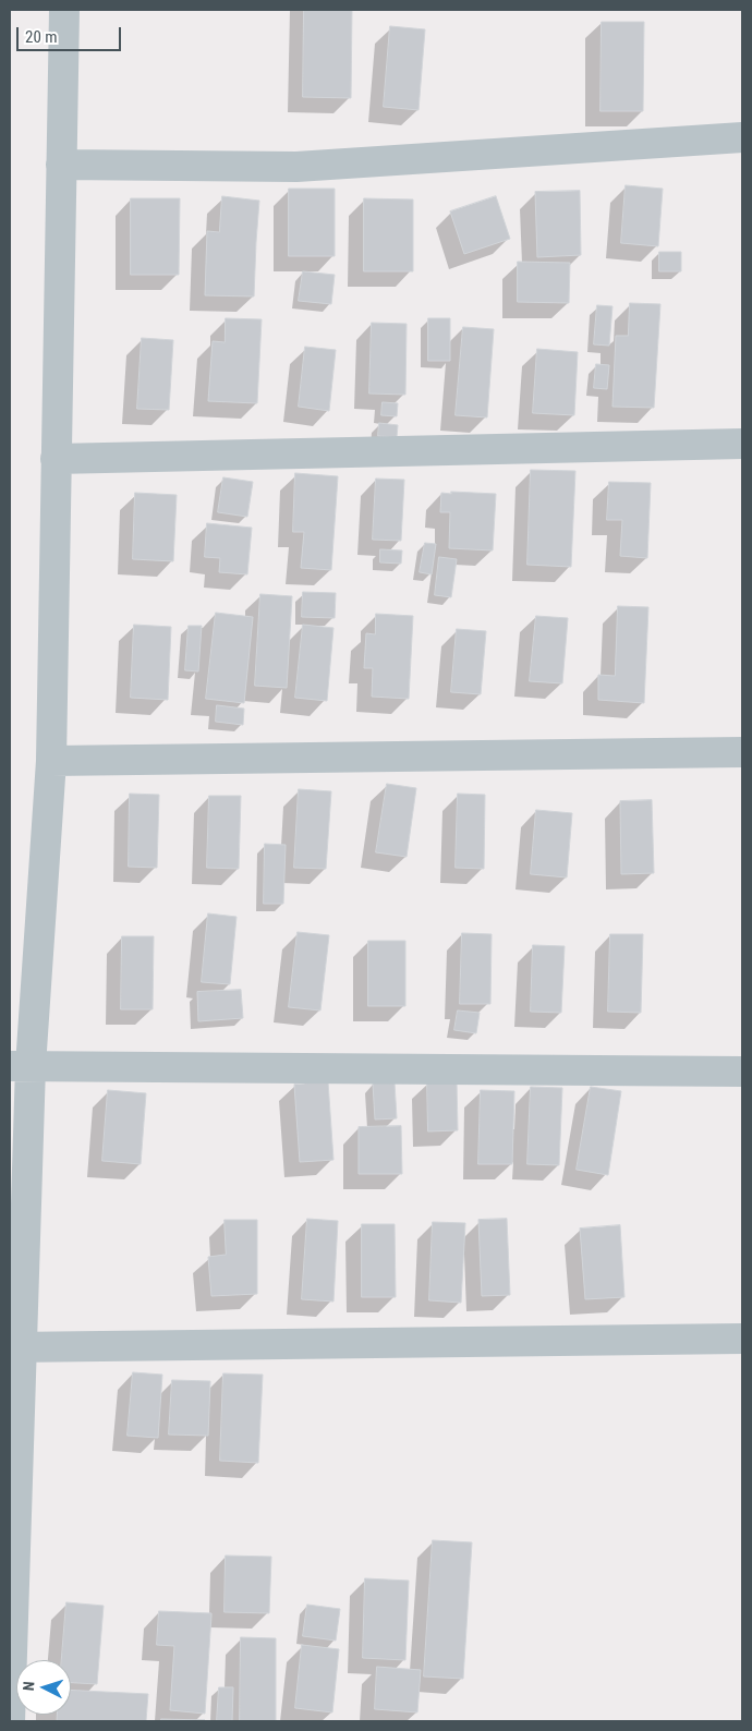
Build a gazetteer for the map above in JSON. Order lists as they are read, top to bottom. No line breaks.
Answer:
{"scale_bar":"20 m","north":"left"}
